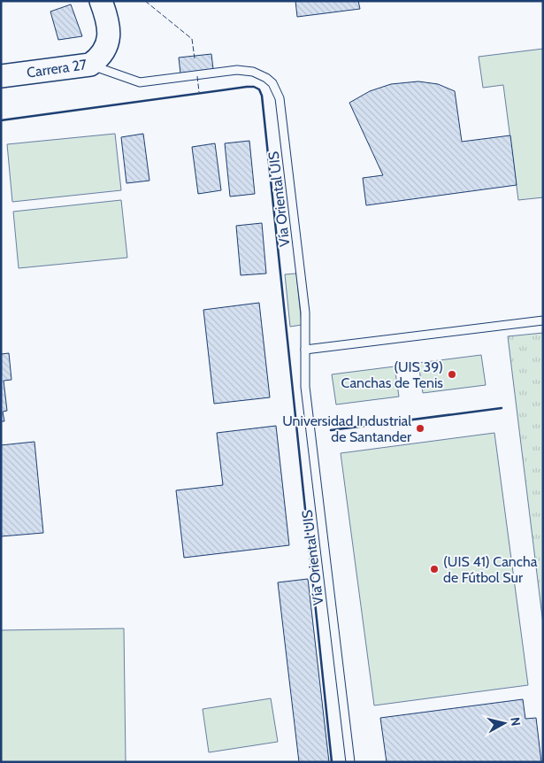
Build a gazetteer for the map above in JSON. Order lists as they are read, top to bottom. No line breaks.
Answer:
{"streets":{"street":["Carrera 27"],"lane":["Vía Oriental UIS"]},"crossings":[["Carrera 27","Vía Oriental UIS"]],"places":["(UIS 39) Canchas de Tenis","Universidad Industrial de Santander","(UIS 41) Cancha de Fútbol Sur"],"north":"right"}
